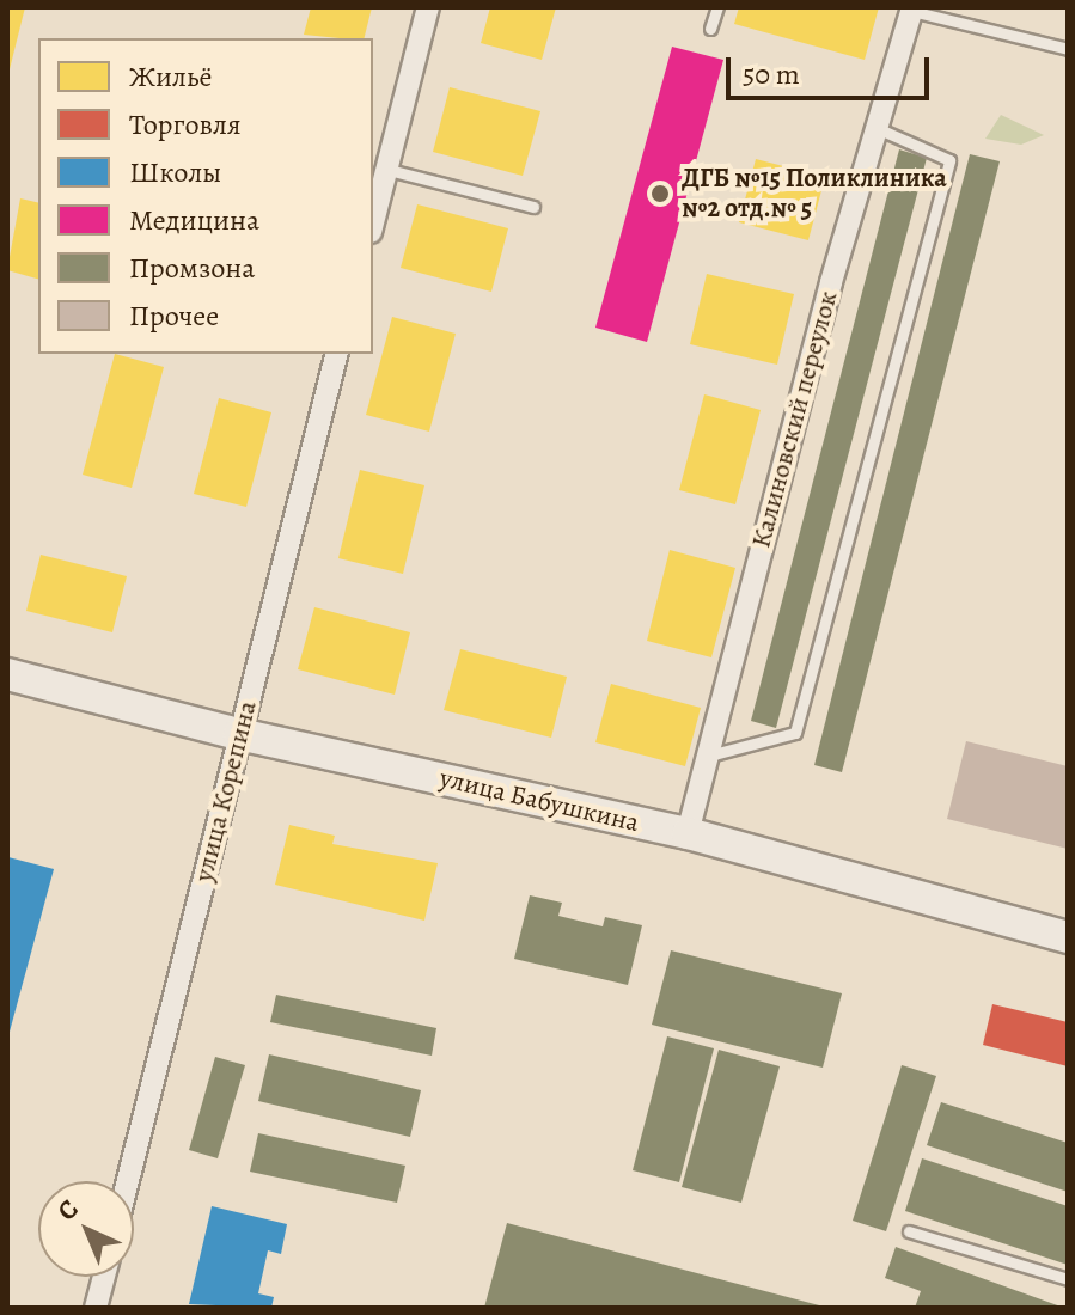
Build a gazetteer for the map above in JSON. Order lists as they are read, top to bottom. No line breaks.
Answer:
{"streets":{"street":["Калиновский переулок","улица Корепина","улица Бабушкина"]},"crossings":[["Калиновский переулок","улица Бабушкина"],["улица Корепина","улица Бабушкина"]],"places":["ДГБ №15 Поликлиника №2 отд.№ 5"],"legend":["Жильё","Торговля","Школы","Медицина","Промзона","Прочее"],"scale_bar":"50 m","north":"top left"}
